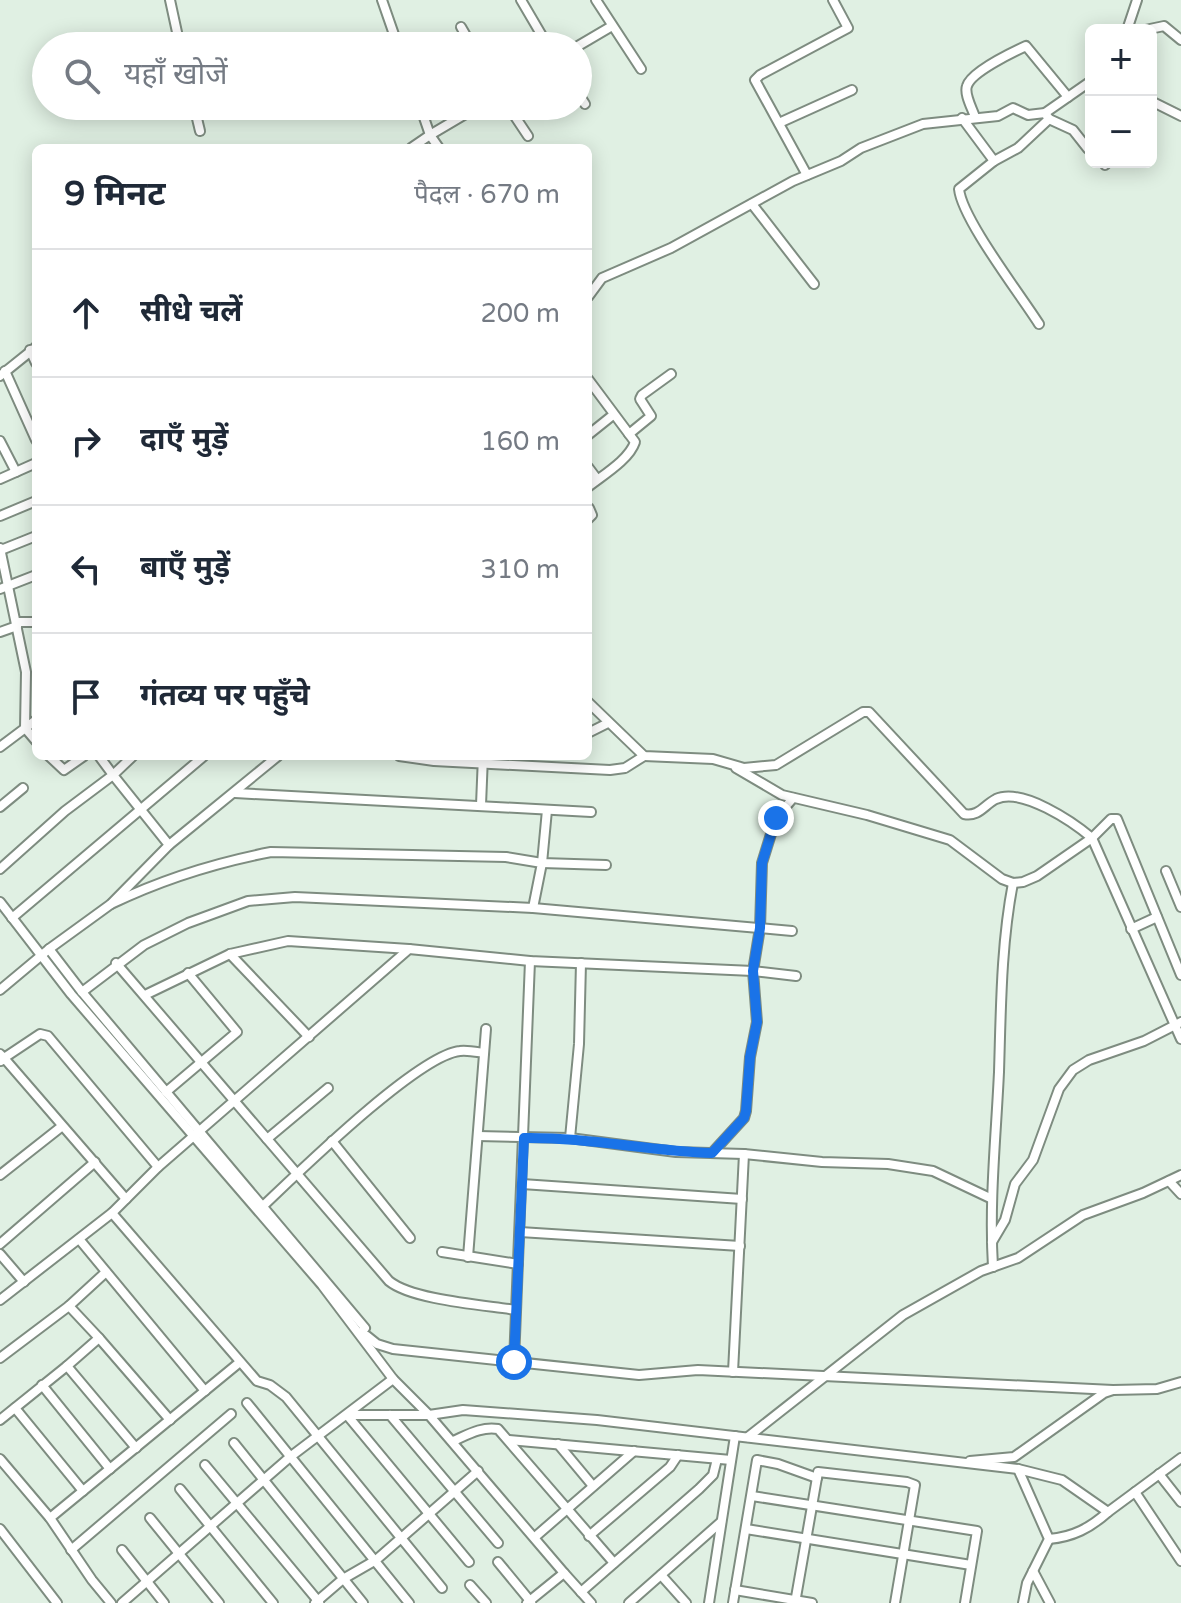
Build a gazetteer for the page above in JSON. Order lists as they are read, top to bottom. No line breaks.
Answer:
{"page":{"map_buttons":["+","−"],"search":"यहाँ खोजें","heading":["9 मिनट","पैदल · 670 m"],"list":[["सीधे चलें","200 m"],["दाएँ मुड़ें","160 m"],["बाएँ मुड़ें","310 m"],"गंतव्य पर पहुँचे"]}}
